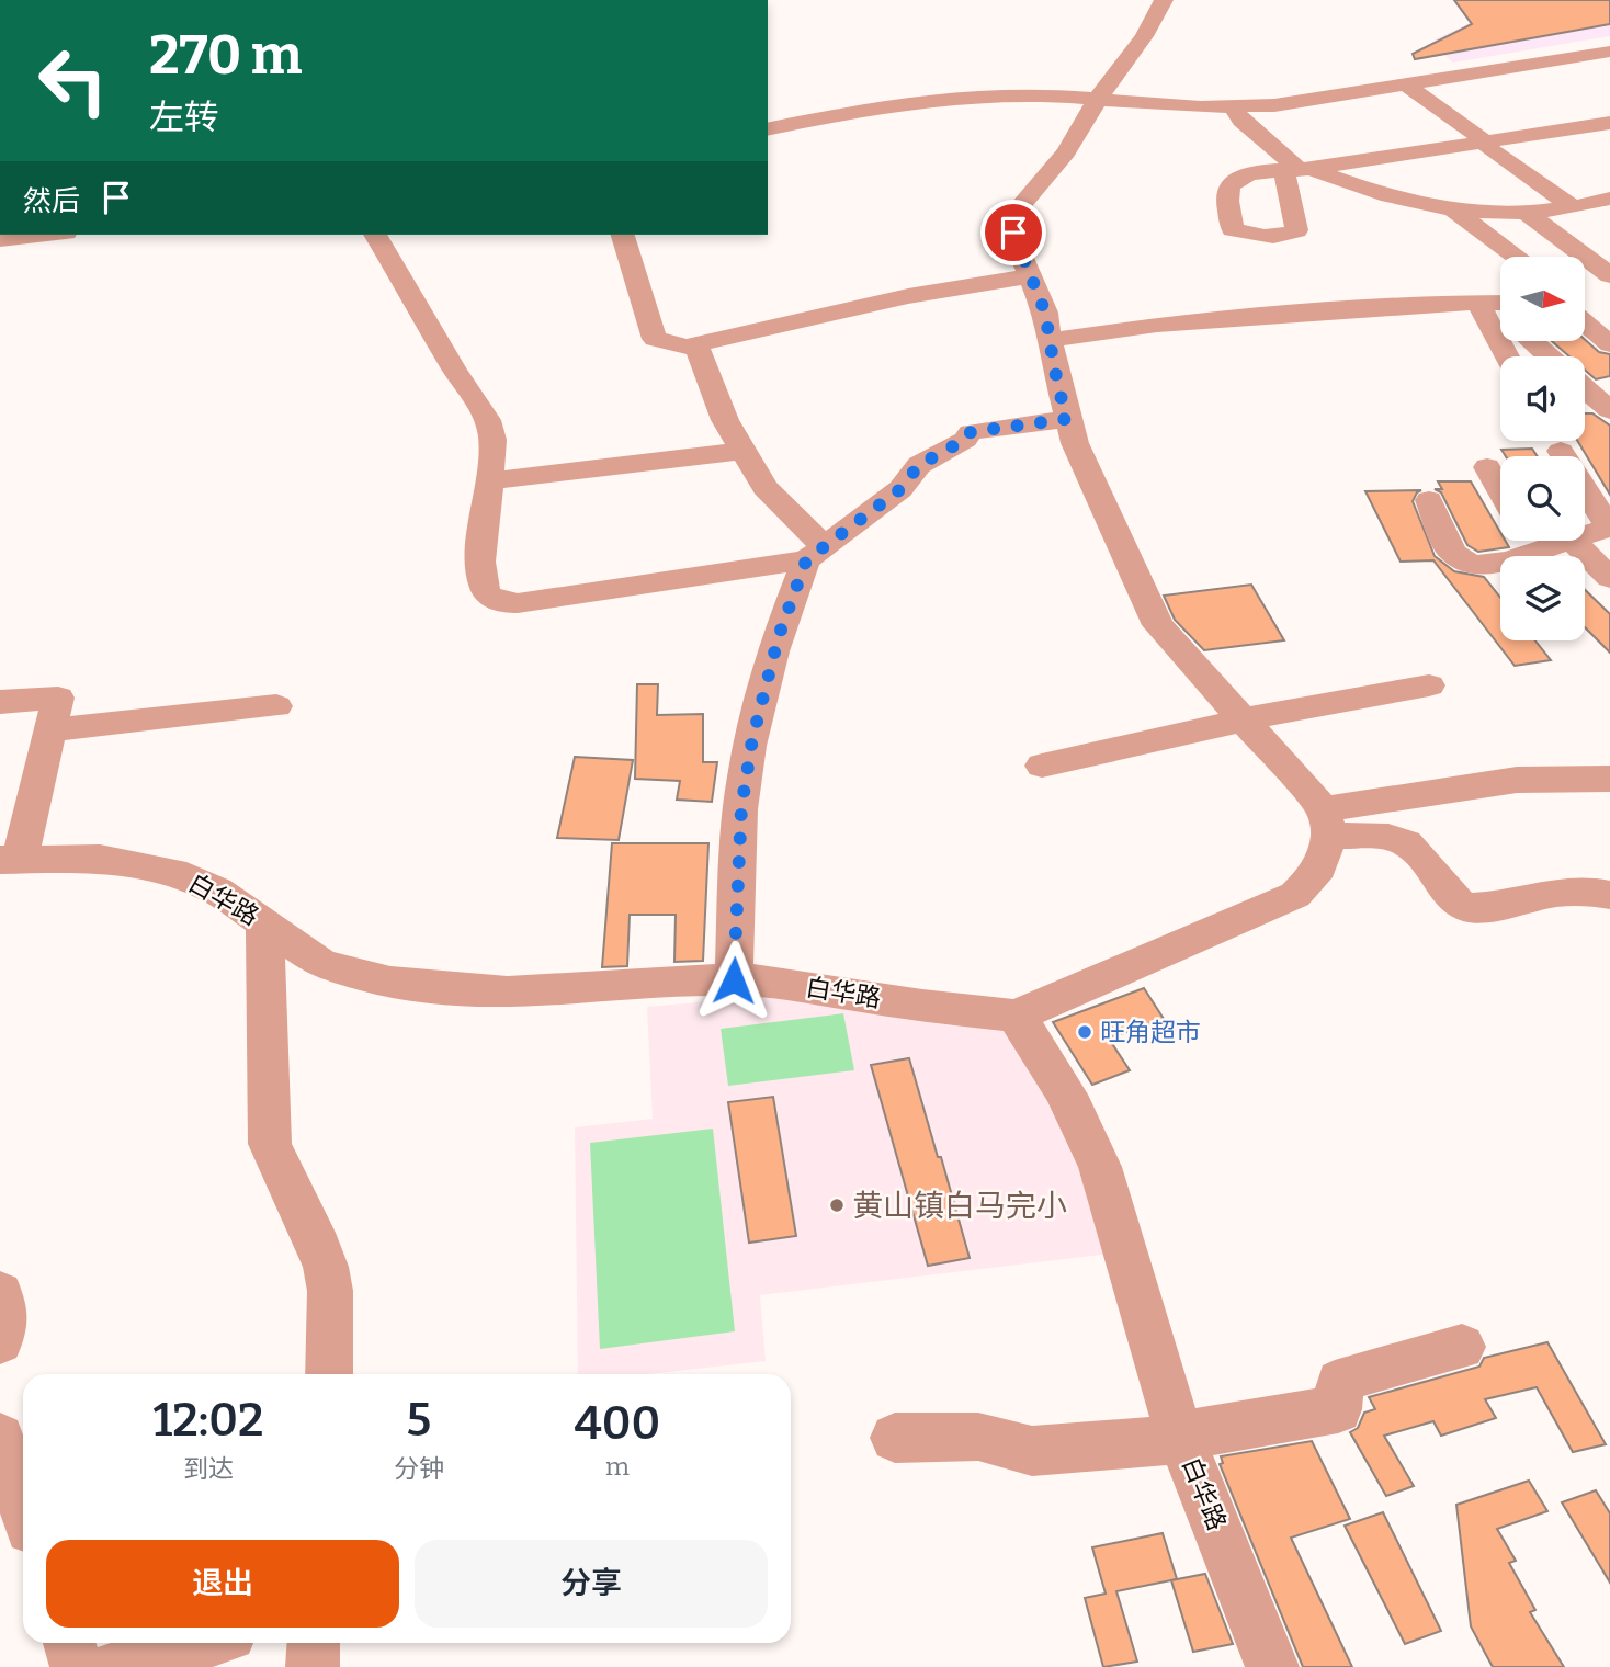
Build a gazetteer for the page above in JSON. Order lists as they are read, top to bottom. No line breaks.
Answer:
{"streets":{"street":["白华路"]},"places":["旺角超市","黄山镇白马完小"],"north":"right","page":{"turn":["270 m","左转"],"then":"然后","eta":["12:02","到达","5","分钟","400","m"],"buttons":["退出","分享"]}}
